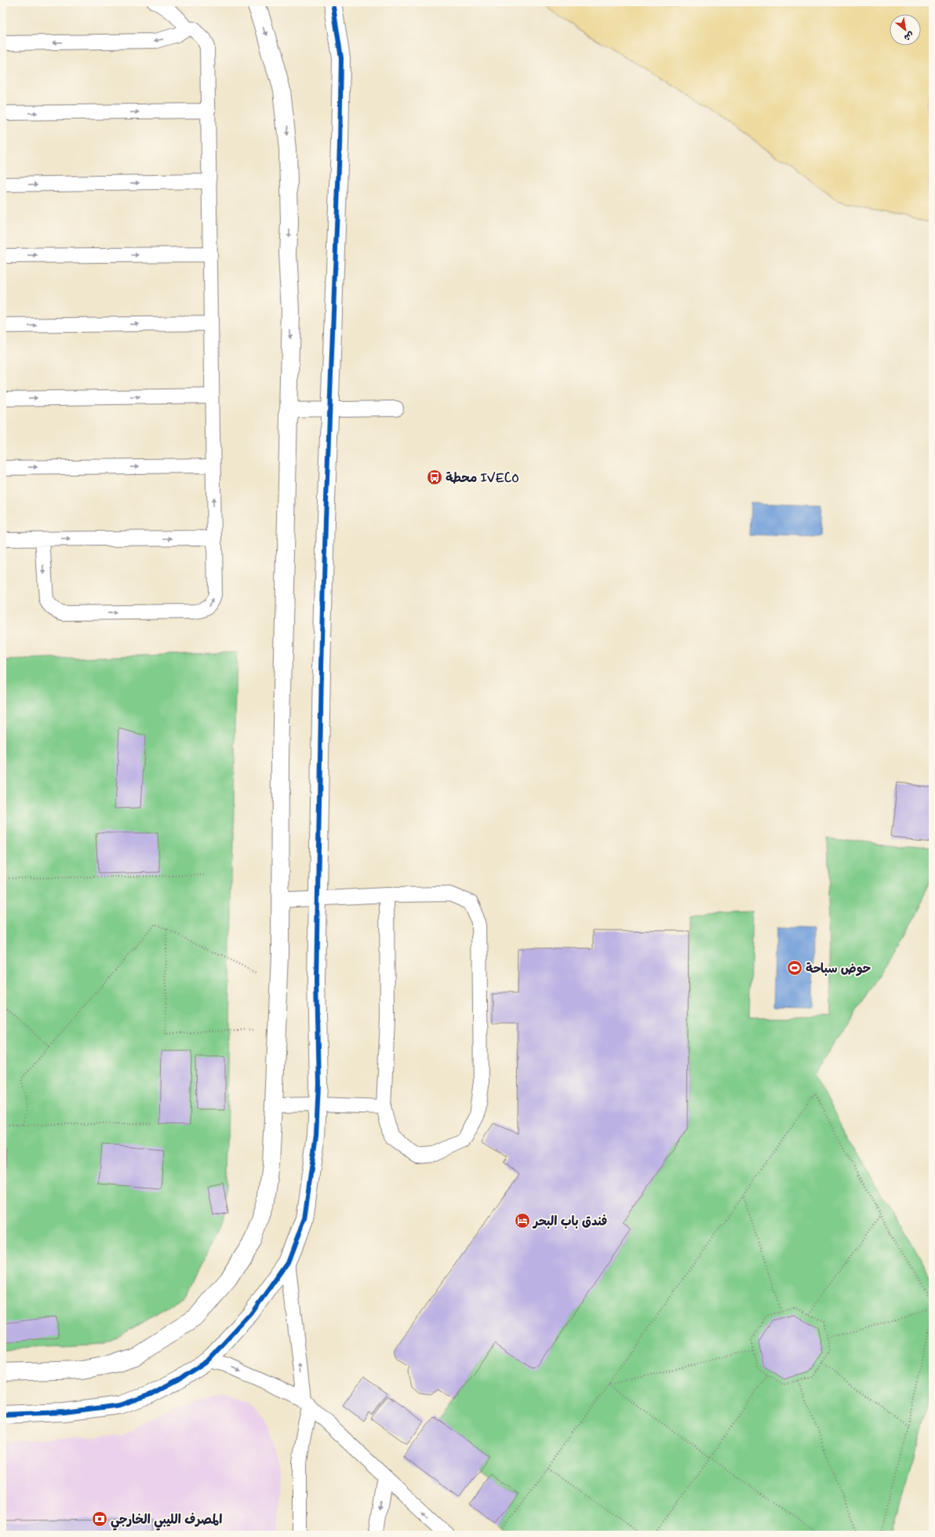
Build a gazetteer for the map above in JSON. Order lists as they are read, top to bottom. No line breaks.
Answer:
{"places":{"bus stop":["محطة IVECO"],"sports":["حوض سباحة"],"hotel":["فندق باب البحر"],"bank":["المصرف الليبي الخارجي"]},"north":"bottom right"}
